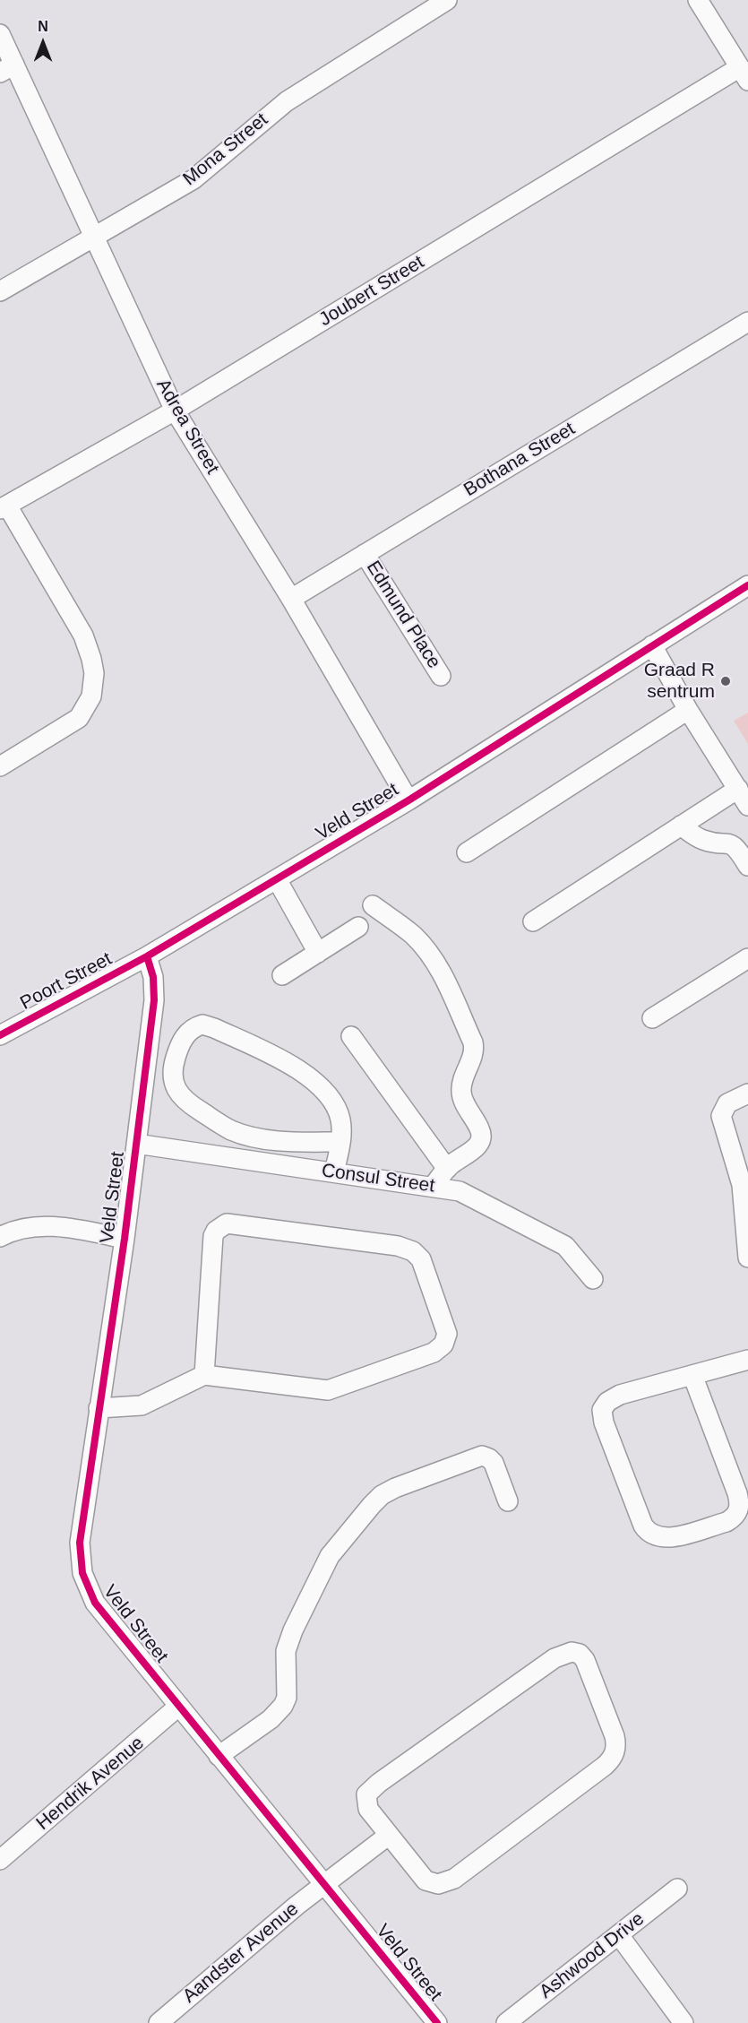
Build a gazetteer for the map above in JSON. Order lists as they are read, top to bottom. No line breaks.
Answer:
{"streets":{"street":["Mona Street","Joubert Street","Adrea Street","Bothana Street","Edmund Place","Veld Street","Poort Street","Consul Street","Hendrik Avenue","Aandster Avenue","Ashwood Drive"]},"crossings":[["Mona Street","Adrea Street"],["Joubert Street","Adrea Street"],["Adrea Street","Bothana Street"],["Adrea Street","Veld Street"],["Bothana Street","Edmund Place"],["Veld Street","Poort Street"],["Veld Street","Consul Street"],["Veld Street","Hendrik Avenue"],["Veld Street","Aandster Avenue"]],"places":["Graad R sentrum"],"north":"top"}
